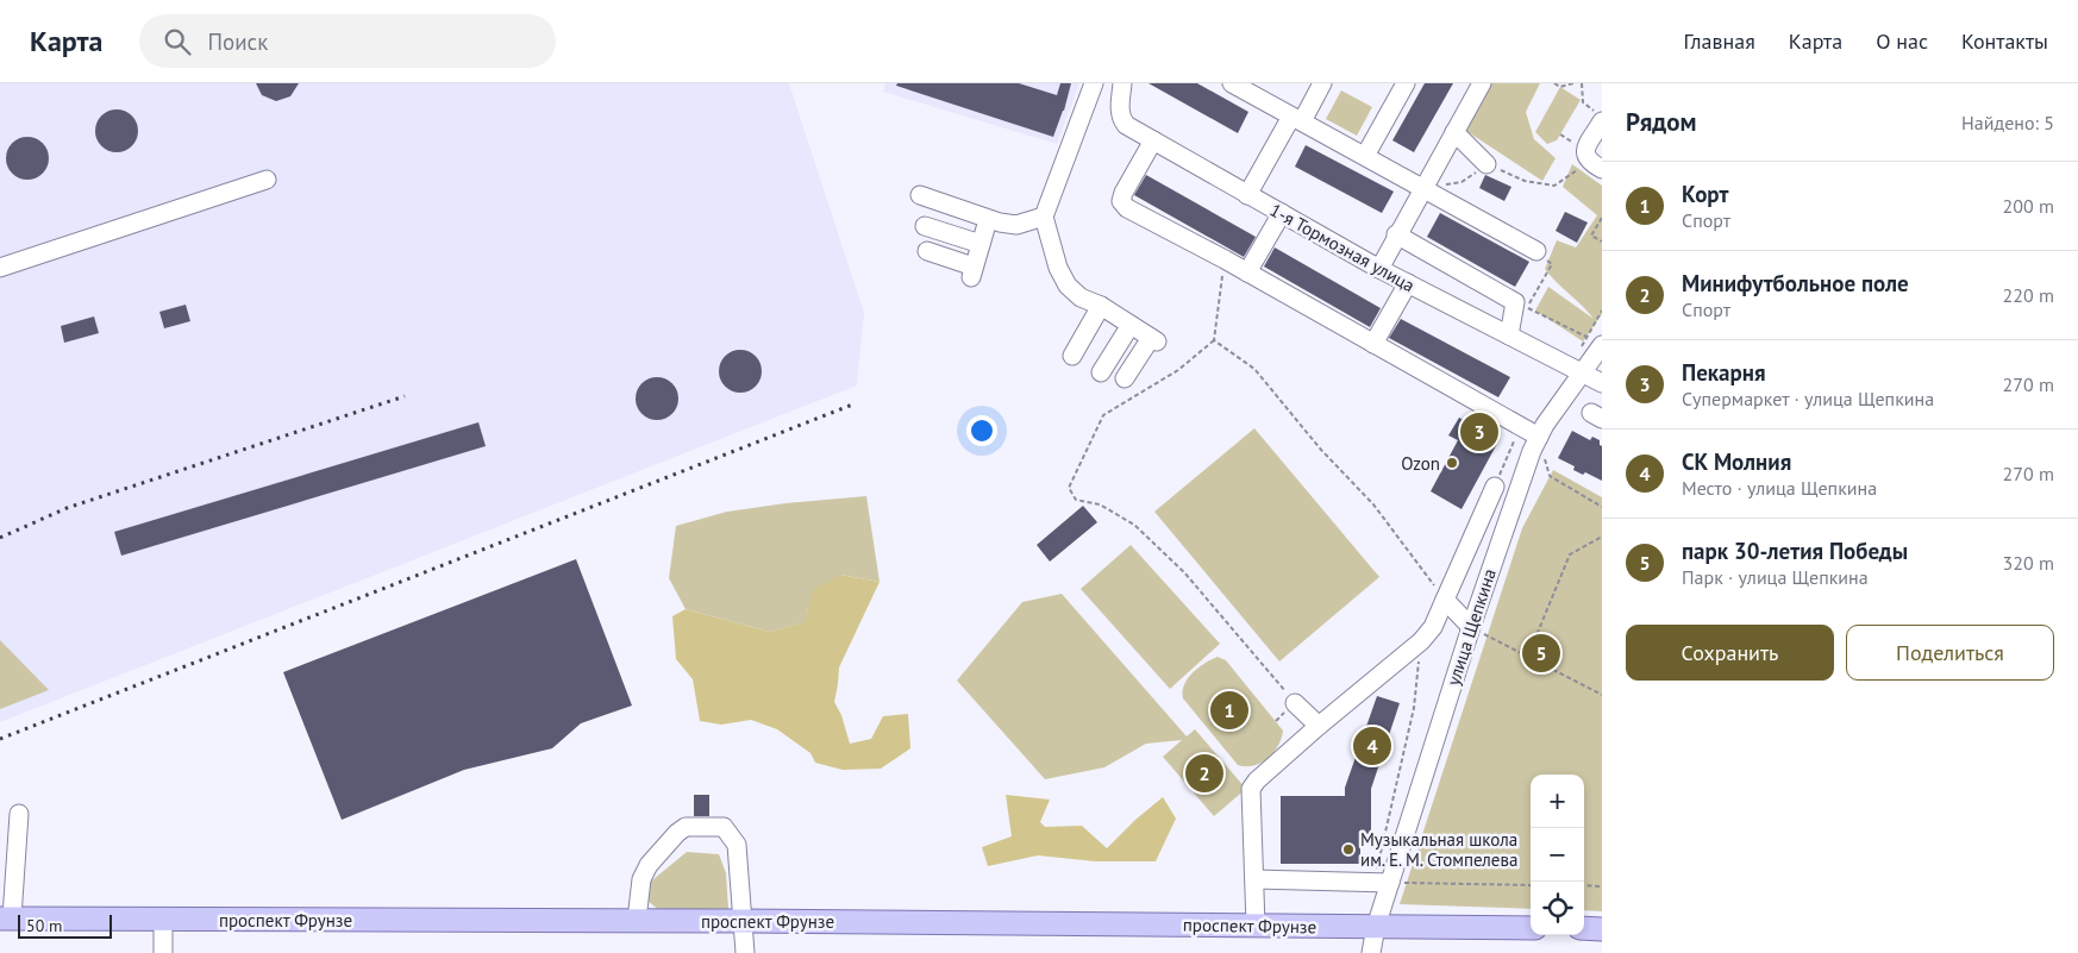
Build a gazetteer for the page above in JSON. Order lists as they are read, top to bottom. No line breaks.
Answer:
{"streets":{"main road":["проспект Фрунзе"],"street":["1-я Тормозная улица","улица Щепкина"]},"crossings":[["1-я Тормозная улица","улица Щепкина"],["улица Щепкина","проспект Фрунзе"]],"places":["Ozon","Музыкальная школа им. Е. М. Стомпелева"],"scale_bar":"50 m","page":{"header":"Карта","search":"Поиск","nav":["Главная","Карта","О нас","Контакты"],"heading":["Рядом","Найдено: 5"],"list":[{"mark":"1","name":"Корт","note":"Спорт","value":"200 m"},{"mark":"2","name":"Минифутбольное поле","note":"Спорт","value":"220 m"},{"mark":"3","name":"Пекарня","note":"Супермаркет · улица Щепкина","value":"270 m"},{"mark":"4","name":"СК Молния","note":"Место · улица Щепкина","value":"270 m"},{"mark":"5","name":"парк 30-летия Победы","note":"Парк · улица Щепкина","value":"320 m"}],"pins":["3","5","1","4","2"],"buttons":["Сохранить","Поделиться"],"map_buttons":["+","−"],"scale":"50 m"}}
